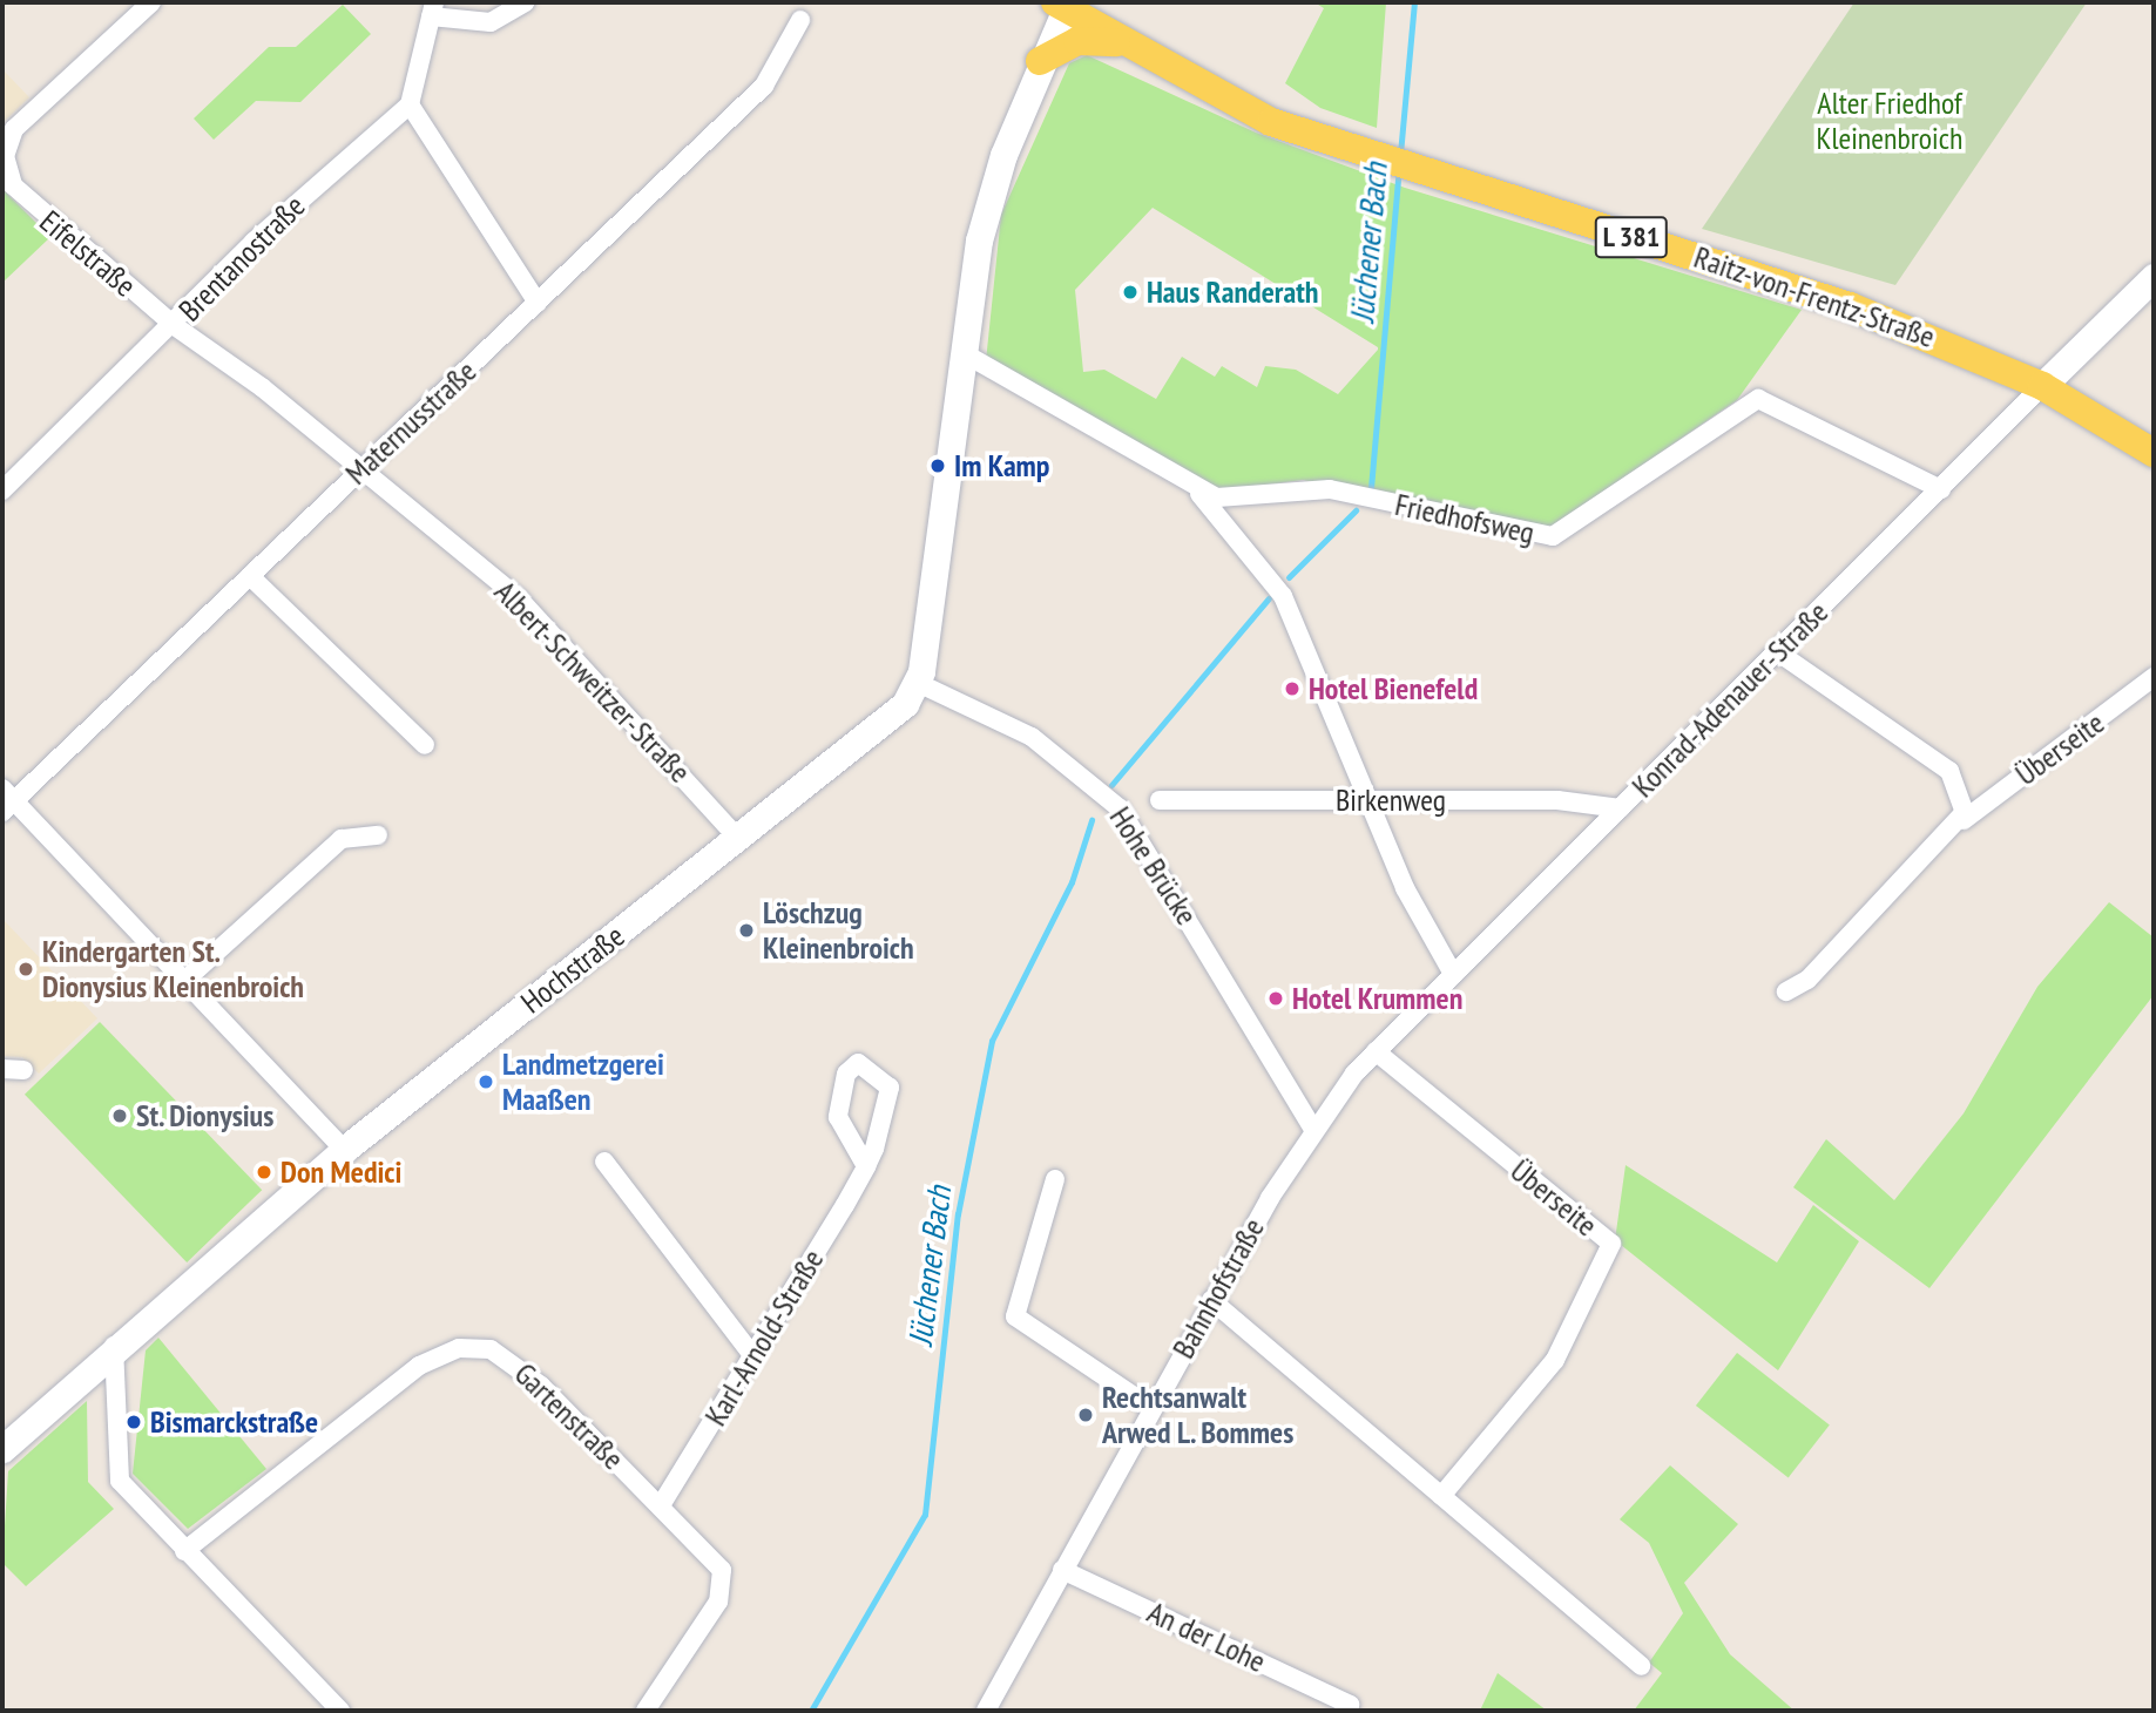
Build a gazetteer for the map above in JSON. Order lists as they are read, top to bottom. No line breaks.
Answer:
{"streets":{"main road":["L 381","Raitz-von-Frentz-Straße"],"street":["Eifelstraße","Brentanostraße","Maternusstraße","Friedhofsweg","Albert-Schweitzer-Straße","Konrad-Adenauer-Straße","Überseite","Birkenweg","Hohe Brücke","Hochstraße","Bahnhofstraße","Karl-Arnold-Straße","Gartenstraße","An der Lohe"]},"crossings":[["Eifelstraße","Brentanostraße"],["Eifelstraße","Maternusstraße"],["Eifelstraße","Albert-Schweitzer-Straße"],["Raitz-von-Frentz-Straße","Konrad-Adenauer-Straße"],["Maternusstraße","Albert-Schweitzer-Straße"],["Friedhofsweg","Konrad-Adenauer-Straße"],["Albert-Schweitzer-Straße","Hochstraße"],["Konrad-Adenauer-Straße","Überseite"],["Konrad-Adenauer-Straße","Birkenweg"],["Konrad-Adenauer-Straße","Hohe Brücke"],["Konrad-Adenauer-Straße","Bahnhofstraße"],["Hohe Brücke","Hochstraße"],["Hohe Brücke","Bahnhofstraße"],["Bahnhofstraße","An der Lohe"],["Karl-Arnold-Straße","Gartenstraße"]],"water":["Jüchener Bach"],"parks":["Alter Friedhof Kleinenbroich"],"places":["Haus Randerath","Im Kamp","Hotel Bienefeld","Löschzug Kleinenbroich","Kindergarten St. Dionysius Kleinenbroich","Hotel Krummen","Landmetzgerei Maaßen","St. Dionysius","Don Medici","Rechtsanwalt Arwed L. Bommes","Bismarckstraße"]}
